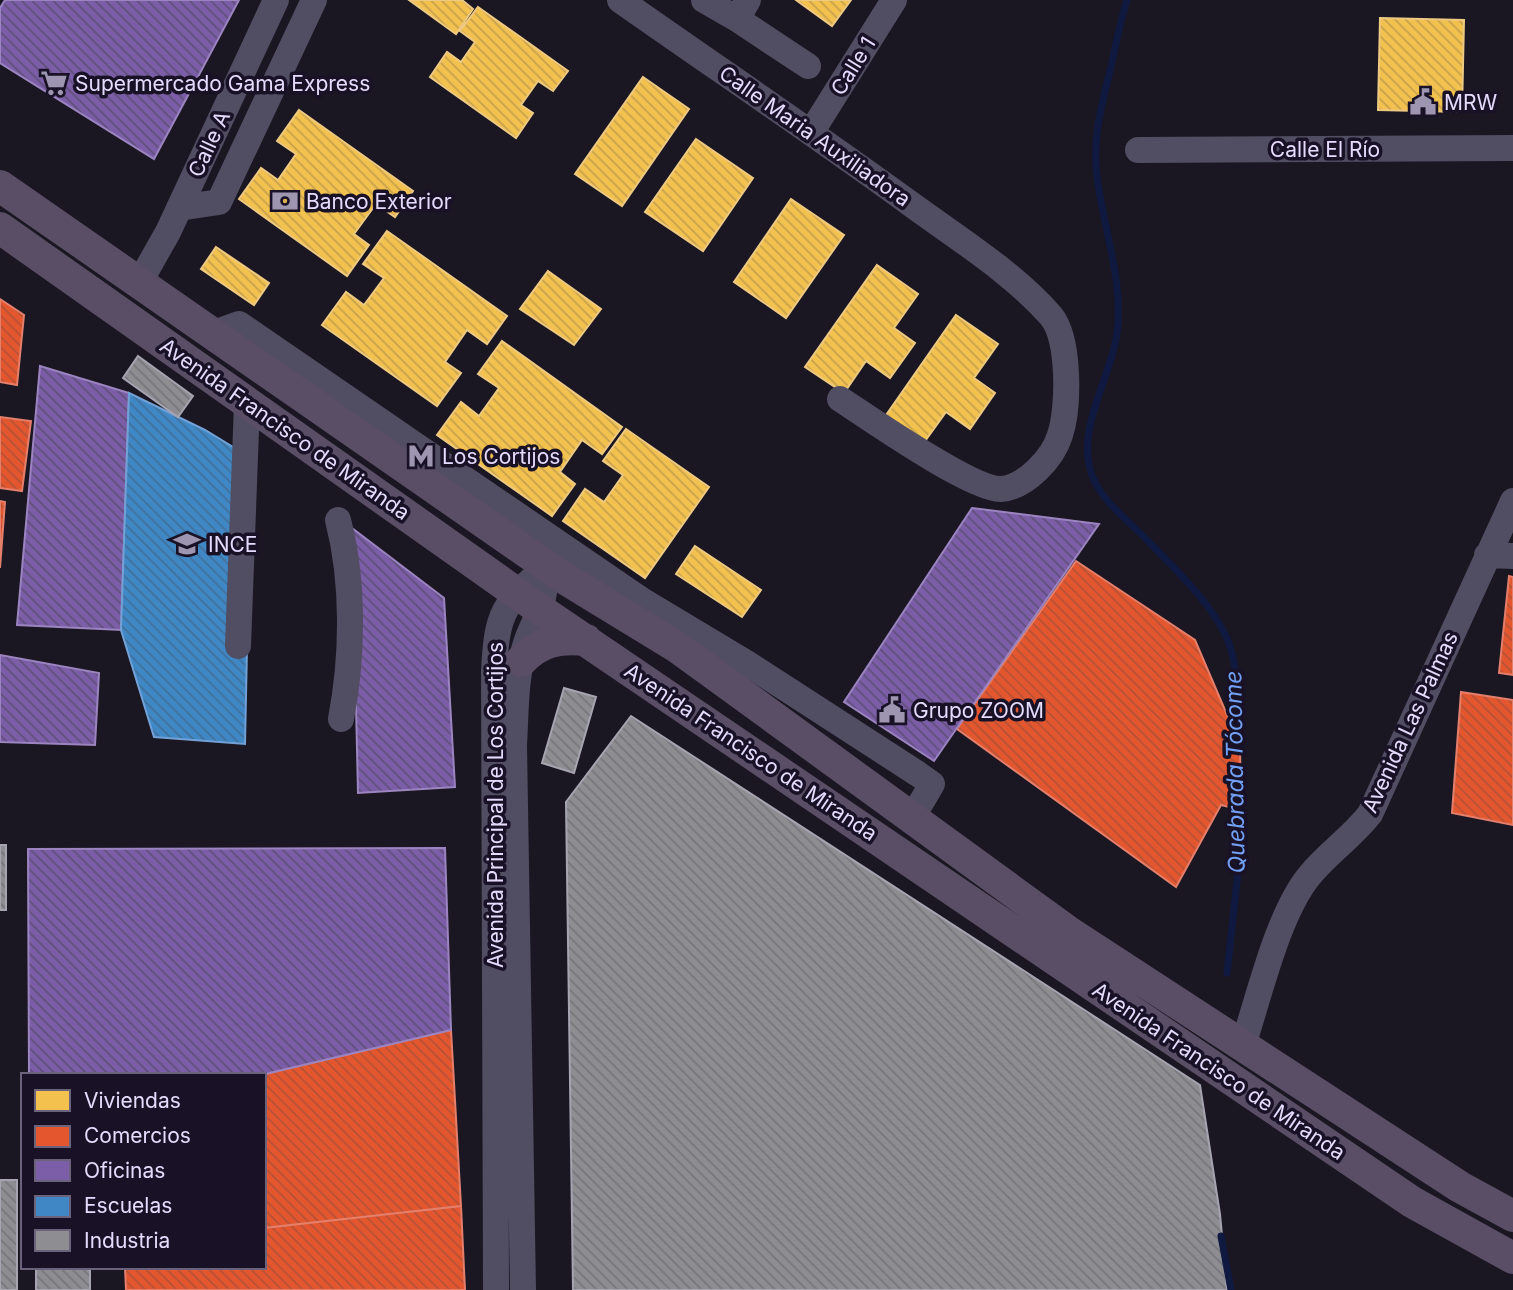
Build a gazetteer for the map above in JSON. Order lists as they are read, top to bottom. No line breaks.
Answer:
{"streets":{"main road":["Avenida Francisco de Miranda"],"street":["Calle 1","Calle Maria Auxiliadora","Calle A","Calle El Río","Avenida Las Palmas","Avenida Principal de Los Cortijos"]},"crossings":[["Calle 1","Calle Maria Auxiliadora"],["Calle A","Avenida Francisco de Miranda"],["Avenida Francisco de Miranda","Avenida Las Palmas"],["Avenida Francisco de Miranda","Avenida Principal de Los Cortijos"]],"water":["Quebrada Tócome"],"places":{"supermarket":["Supermercado Gama Express"],"public building":["MRW","Grupo ZOOM"],"bank":["Banco Exterior"],"metro station":["Los Cortijos"],"school or university":["INCE"]},"legend":["Viviendas","Comercios","Oficinas","Escuelas","Industria"]}
